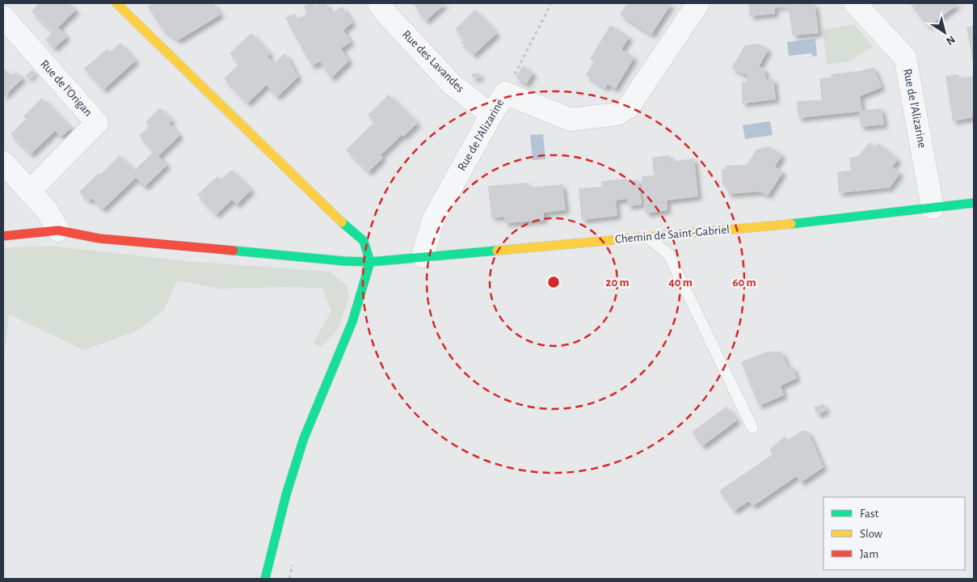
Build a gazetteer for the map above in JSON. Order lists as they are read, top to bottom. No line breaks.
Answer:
{"streets":{"street":["Rue des Lavandes","Rue de l'Origan","Rue de l'Alizarine","Chemin de Saint-Gabriel"]},"crossings":[["Rue des Lavandes","Rue de l'Alizarine"],["Rue de l'Alizarine","Chemin de Saint-Gabriel"]],"legend":["Fast","Slow","Jam"],"north":"bottom right","rings":["20 m","40 m","60 m"]}
